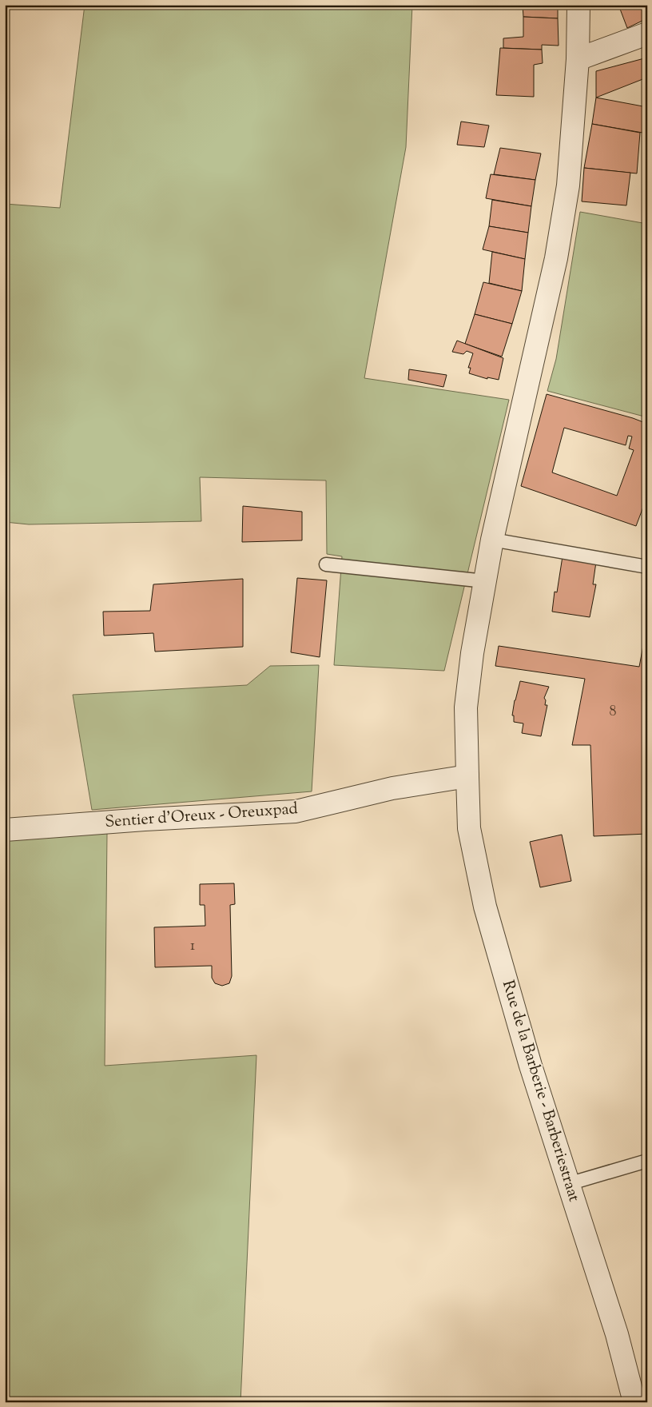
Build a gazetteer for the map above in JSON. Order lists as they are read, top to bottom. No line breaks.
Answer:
{"streets":{"street":["Sentier d'Oreux - Oreuxpad","Rue de la Barberie - Barberiestraat"]},"crossings":[["Sentier d'Oreux - Oreuxpad","Rue de la Barberie - Barberiestraat"]],"house_numbers":["8","1"]}
